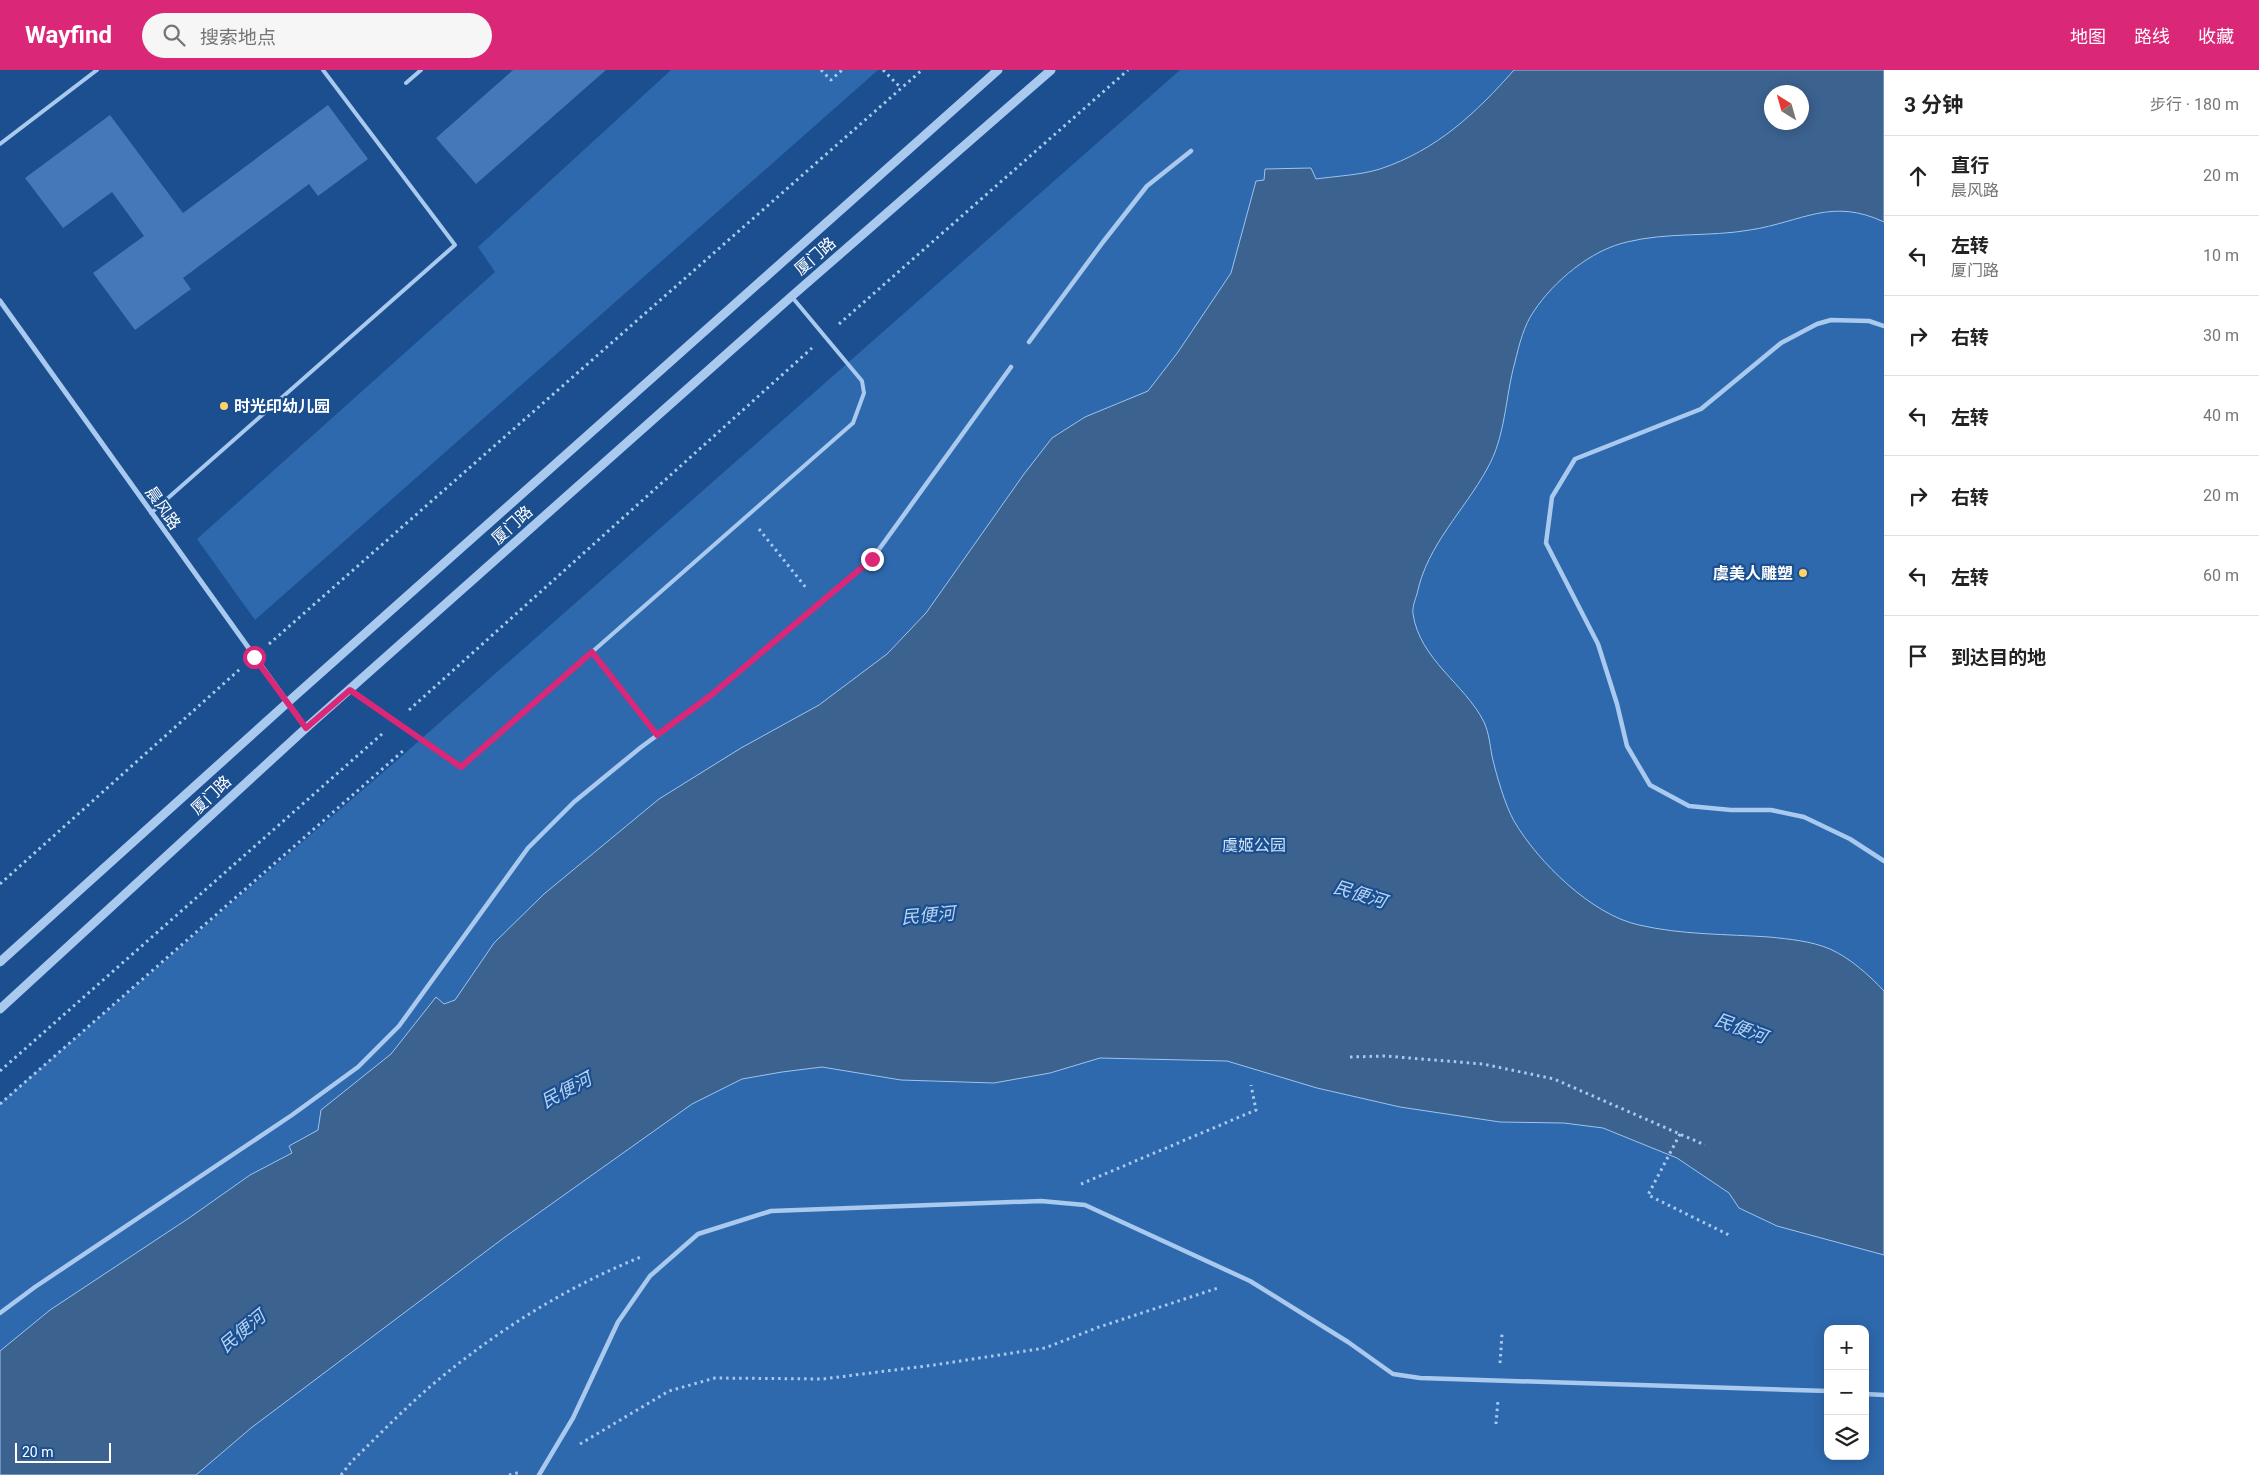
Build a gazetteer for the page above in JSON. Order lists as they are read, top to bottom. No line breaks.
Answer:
{"streets":{"street":["厦门路","晨风路"]},"crossings":[["厦门路","晨风路"]],"water":["民便河"],"parks":["虞姬公园"],"places":["时光印幼儿园","虞美人雕塑"],"scale_bar":"20 m","north":"top left","page":{"header":"Wayfind","search":"搜索地点","nav":["地图","路线","收藏"],"heading":["3 分钟","步行 · 180 m"],"list":[["直行","晨风路","20 m"],["左转","厦门路","10 m"],["右转","30 m"],["左转","40 m"],["右转","20 m"],["左转","60 m"],"到达目的地"],"map_buttons":["+","−"],"scale":"20 m"}}
